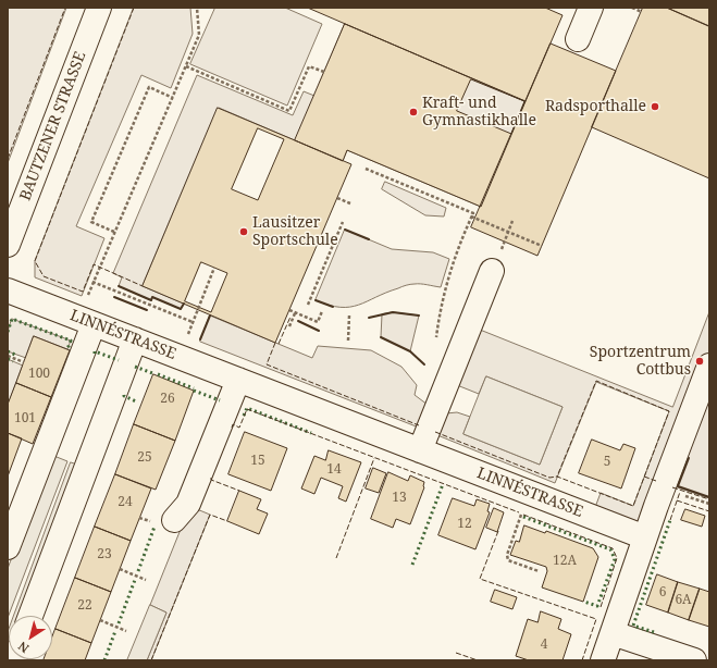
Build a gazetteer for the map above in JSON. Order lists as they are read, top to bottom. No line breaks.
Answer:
{"streets":{"street":["BAUTZENER STRASSE","LINNÉSTRASSE"]},"places":["Radsporthalle","Kraft- und Gymnastikhalle","Lausitzer Sportschule","Sportzentrum Cottbus"],"house_numbers":["100","26","101","25","15","5","14","13","24","12","23","12A","6","6A","22","4"],"north":"bottom left"}
